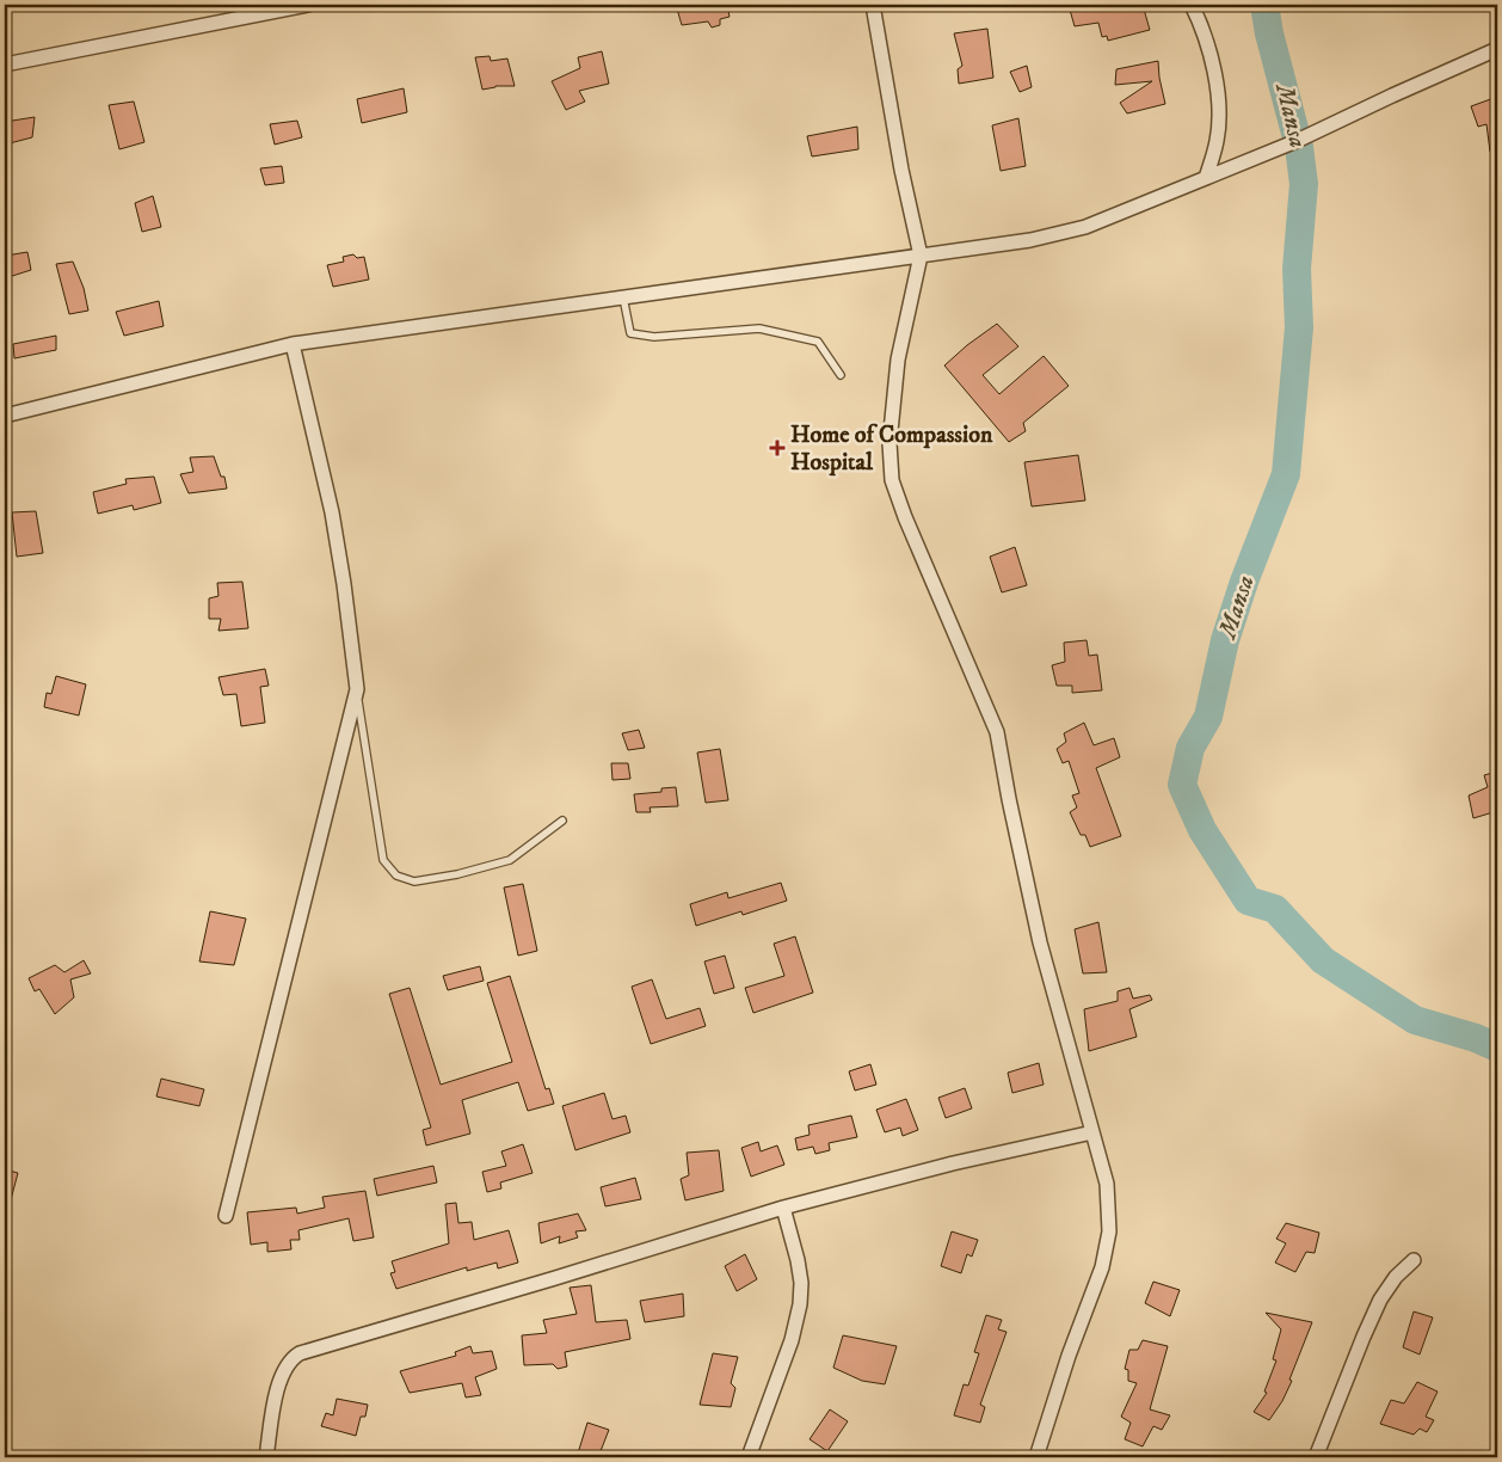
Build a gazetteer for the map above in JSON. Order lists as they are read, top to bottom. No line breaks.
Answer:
{"water":["Mansa"],"places":{"health":["Home of Compassion Hospital"]}}
